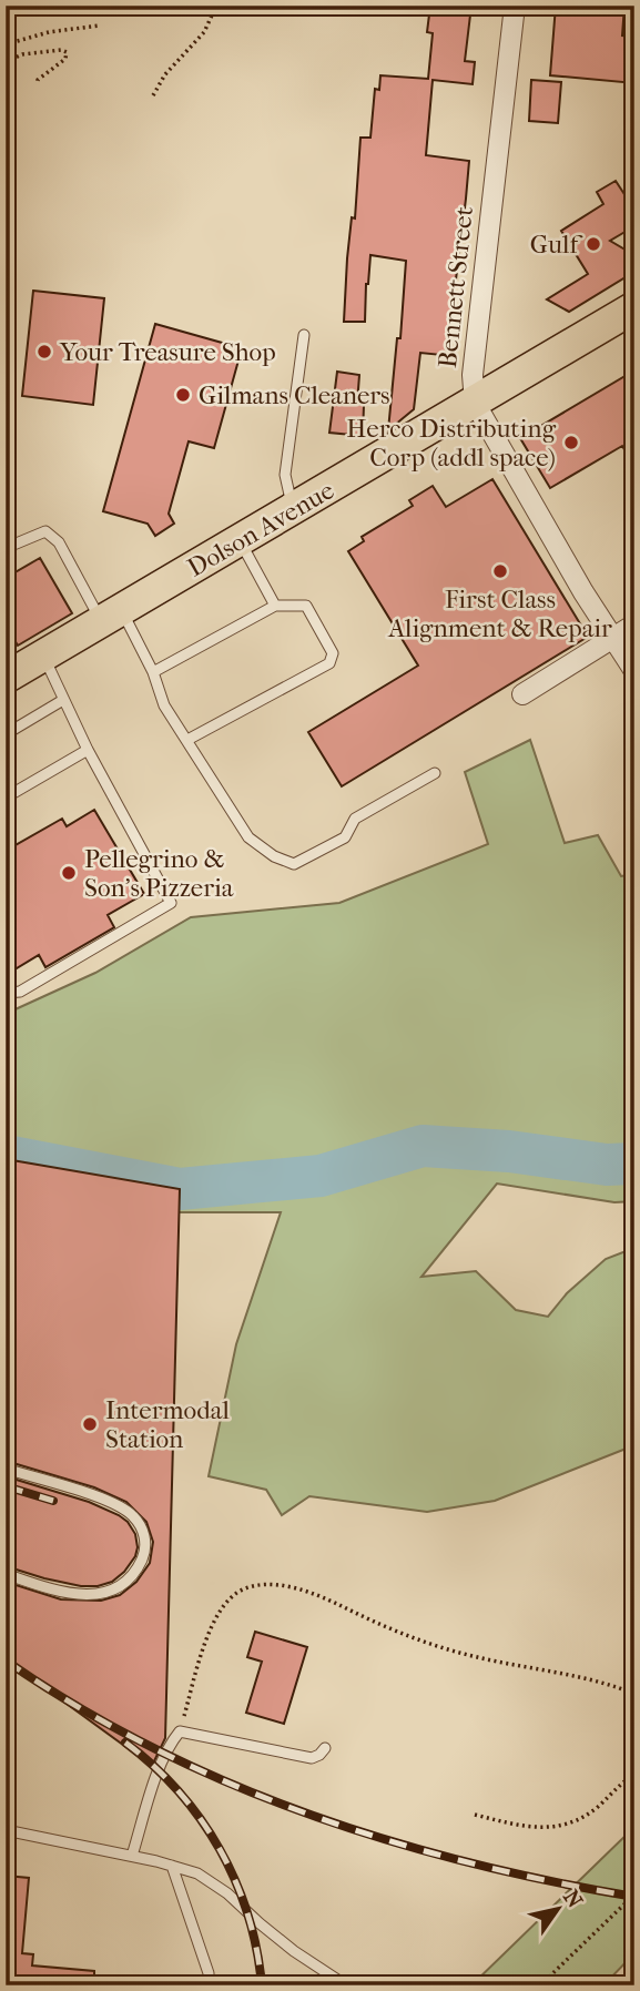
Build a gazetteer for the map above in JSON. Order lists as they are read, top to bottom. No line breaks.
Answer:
{"streets":{"main road":["Dolson Avenue"],"street":["Bennett Street"]},"crossings":[["Bennett Street","Dolson Avenue"]],"places":["Gulf","Your Treasure Shop","Gilmans Cleaners","Herco Distributing Corp (addl space)","First Class Alignment & Repair","Pellegrino & Son's Pizzeria","Intermodal Station"],"north":"top right"}
